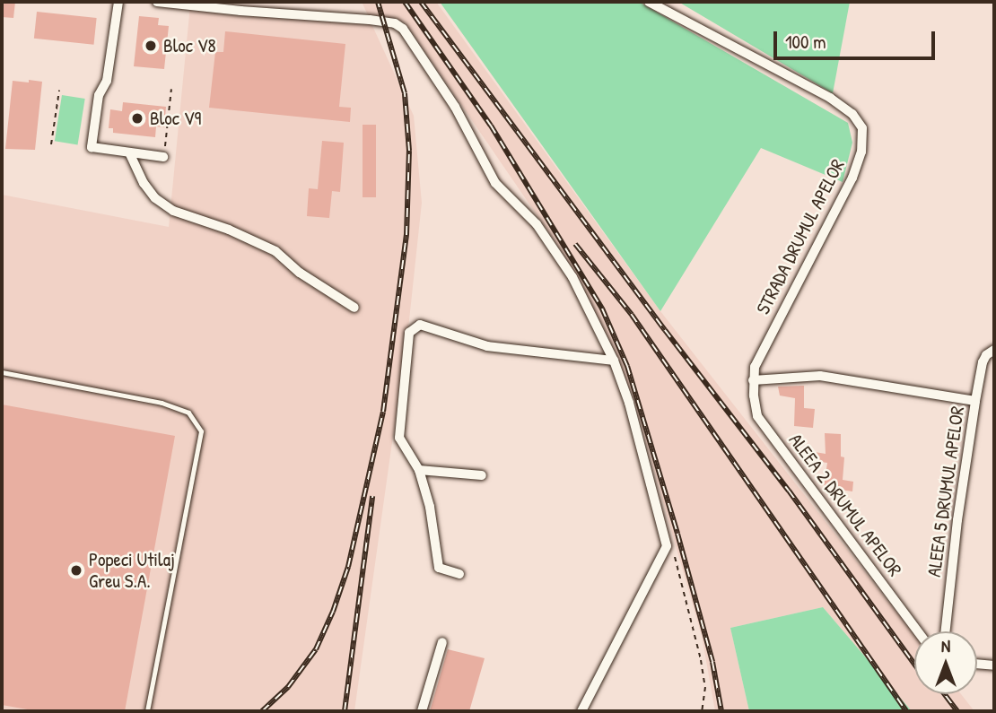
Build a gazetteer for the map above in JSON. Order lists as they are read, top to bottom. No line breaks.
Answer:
{"streets":{"street":["STRADA DRUMUL APELOR","ALEEA 5 DRUMUL APELOR","ALEEA 2 DRUMUL APELOR"]},"crossings":[["STRADA DRUMUL APELOR","ALEEA 2 DRUMUL APELOR"]],"places":["Bloc V8","Bloc V9","Popeci Utilaj Greu S.A."],"scale_bar":"100 m","north":"top"}
